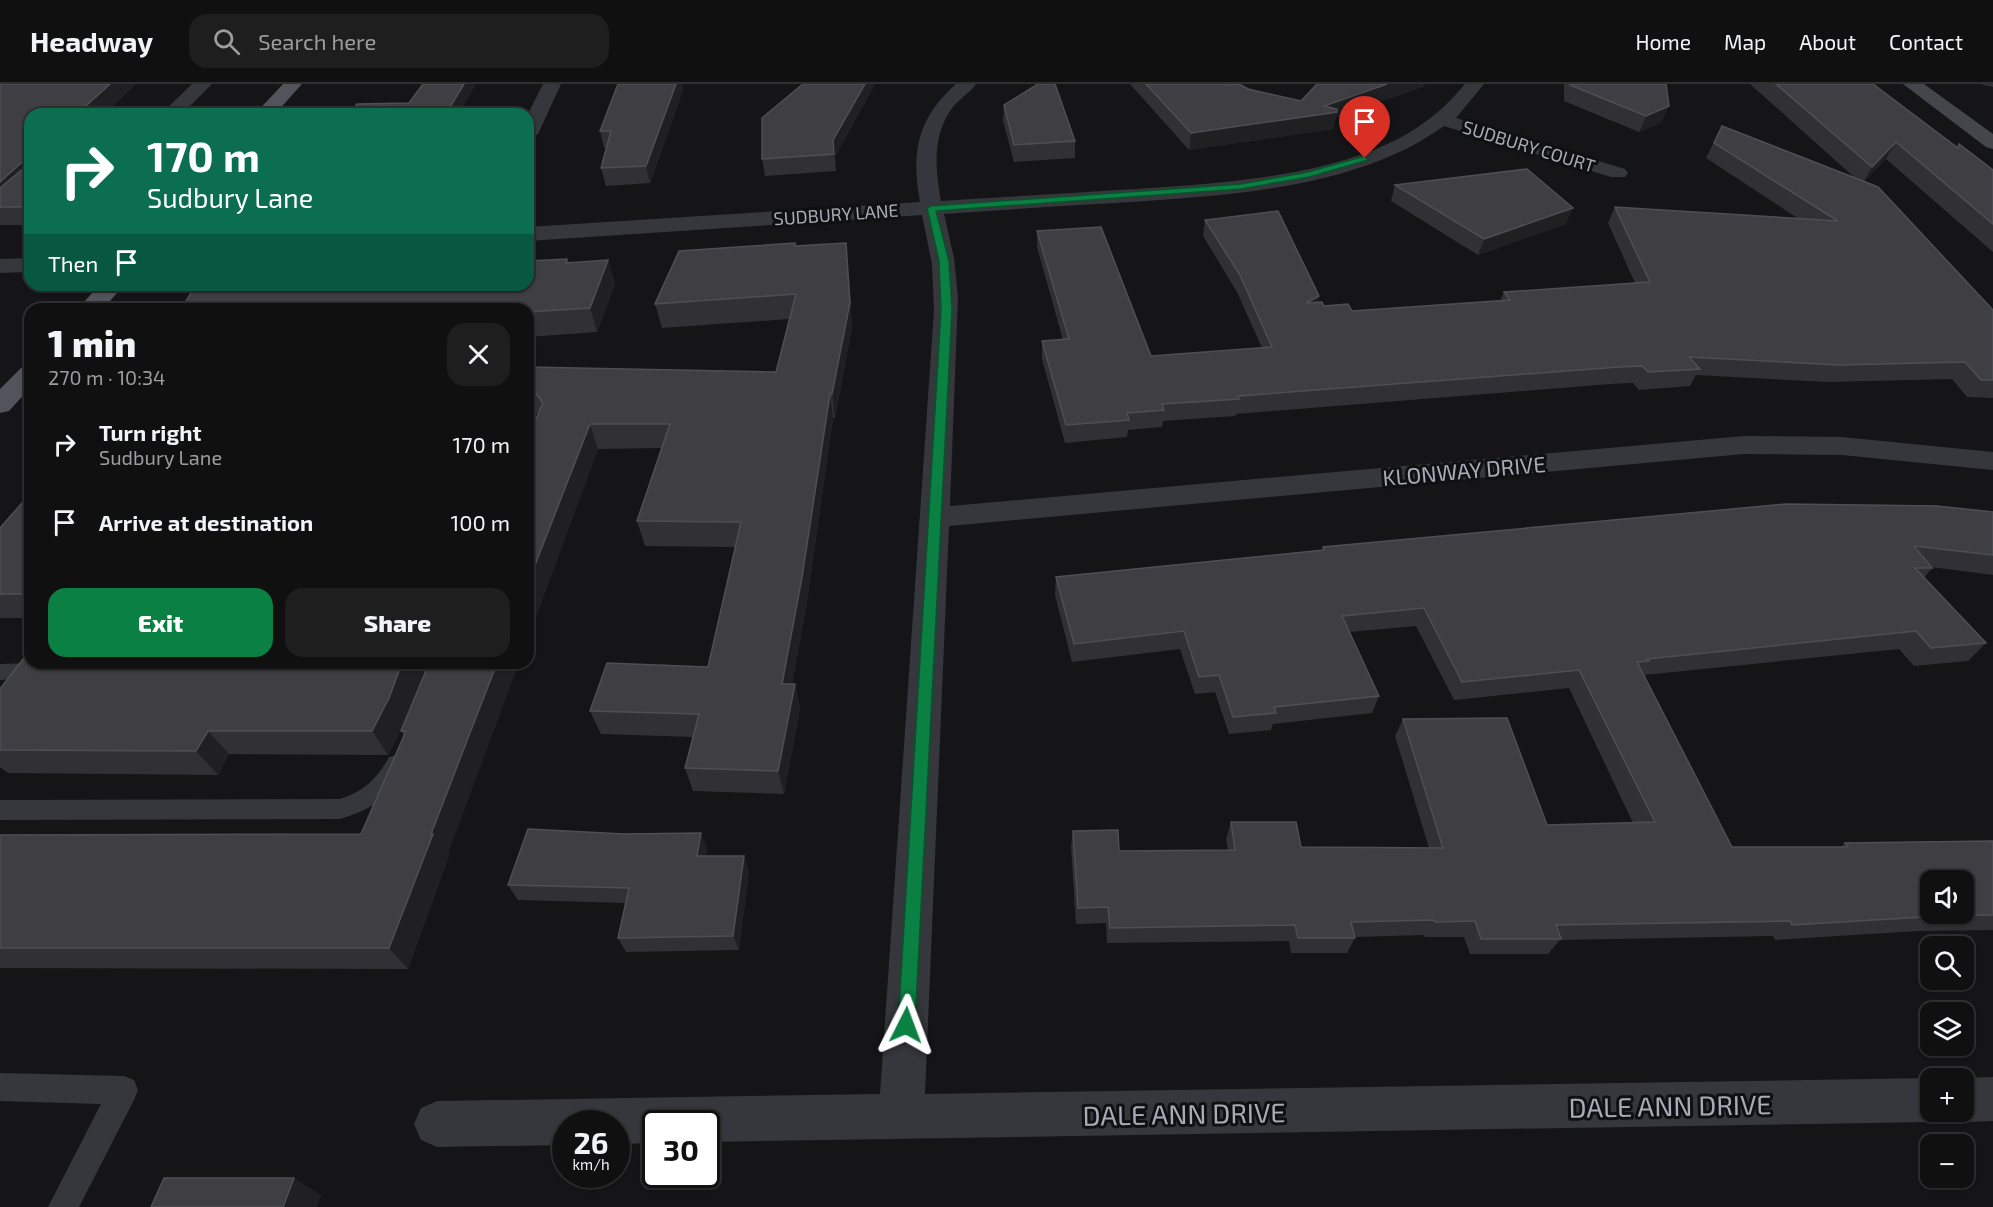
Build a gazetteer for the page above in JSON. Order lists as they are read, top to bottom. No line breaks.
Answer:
{"streets":{"street":["SUDBURY COURT","SUDBURY LANE","KLONWAY DRIVE","DALE ANN DRIVE"]},"crossings":[["SUDBURY COURT","SUDBURY LANE"]],"page":{"header":"Headway","search":"Search here","nav":["Home","Map","About","Contact"],"turn":["170 m","Sudbury Lane"],"then":"Then","heading":["1 min","270 m · 10:34"],"list":[{"name":"Turn right","note":"Sudbury Lane","value":"170 m"},{"name":"Arrive at destination","value":"100 m"}],"buttons":["Exit","Share"],"map_buttons":["+","−"],"speed":"26 km/h","limit":"30"}}
